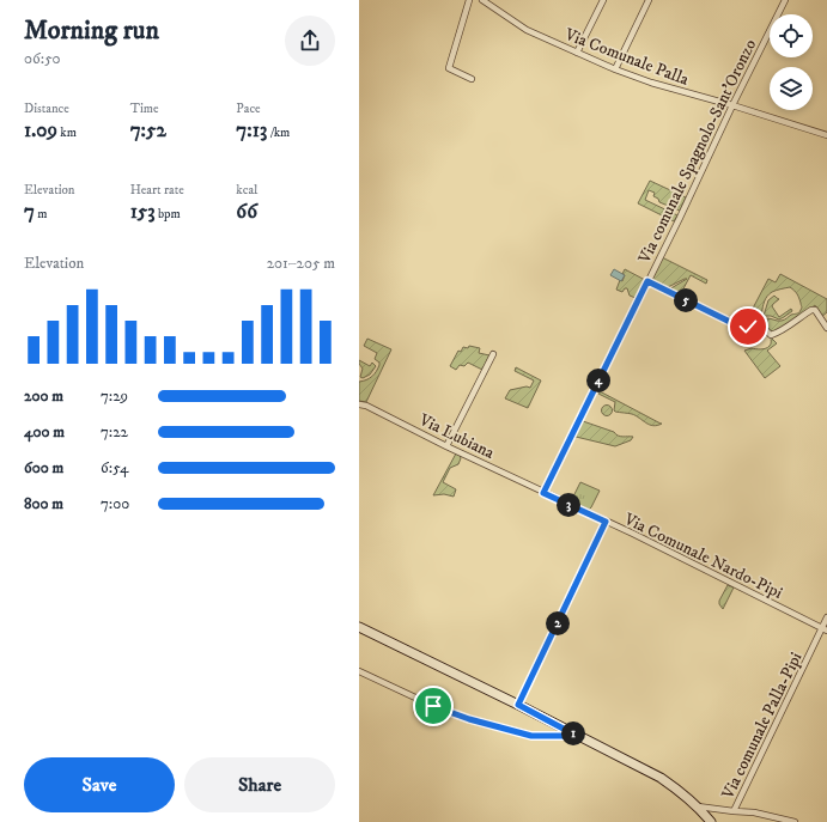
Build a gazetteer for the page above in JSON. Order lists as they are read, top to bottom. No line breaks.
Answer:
{"streets":{"street":["Via Comunale Palla","Via comunale Spagnolo-Sant'Oronzo","Via Lubiana","Via Comunale Nardo-Pipi","Via comunale Palla-Pipi"]},"crossings":[["Via Comunale Palla","Via comunale Spagnolo-Sant'Oronzo"],["Via comunale Spagnolo-Sant'Oronzo","Via Lubiana"],["Via comunale Spagnolo-Sant'Oronzo","Via Comunale Nardo-Pipi"],["Via Lubiana","Via Comunale Nardo-Pipi"],["Via Comunale Nardo-Pipi","Via comunale Palla-Pipi"]],"page":{"heading":["Morning run","06:50"],"stats":[["Distance","1.09 km"],["Time","7:52"],["Pace","7:13 /km"],["Elevation","7 m"],["Heart rate","153 bpm"],["kcal","66"]],"chart":["Elevation","201–205 m"],"pins":["5","4","3","2","1"],"list":[{"name":"200 m","note":"7:29"},{"name":"400 m","note":"7:22"},{"name":"600 m","note":"6:54"},{"name":"800 m","note":"7:00"}],"buttons":["Save","Share"]}}
